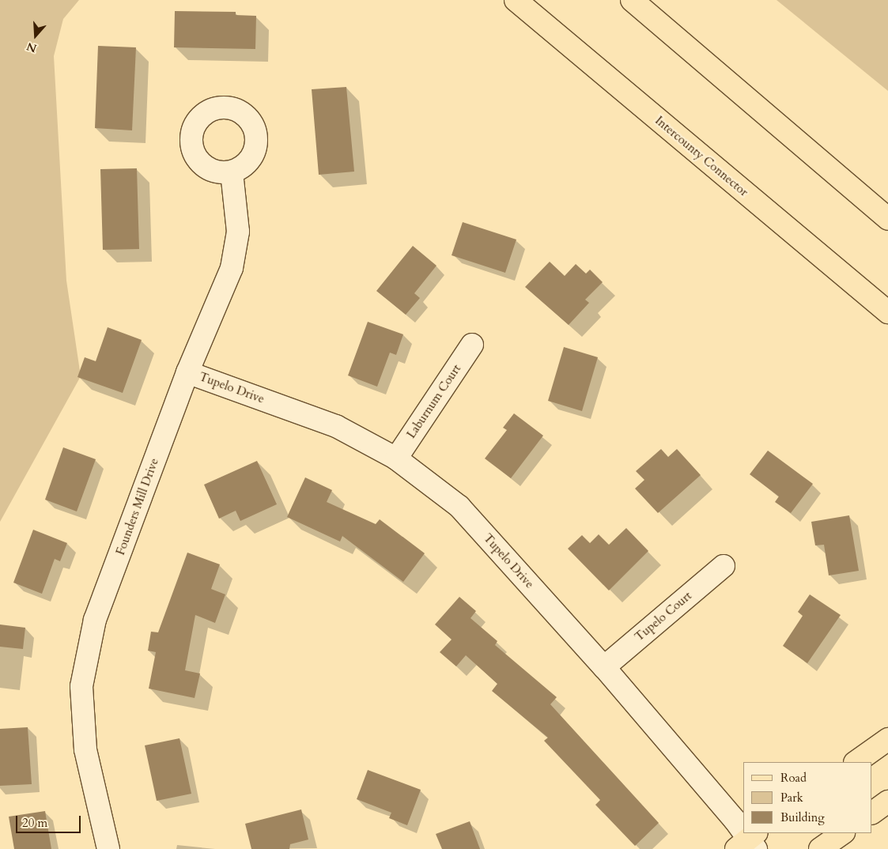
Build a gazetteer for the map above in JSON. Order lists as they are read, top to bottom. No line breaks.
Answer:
{"streets":{"main road":["Intercounty Connector"],"street":["Tupelo Drive","Laburnum Court","Founders Mill Drive","Tupelo Court"]},"crossings":[["Tupelo Drive","Laburnum Court"],["Tupelo Drive","Founders Mill Drive"],["Tupelo Drive","Tupelo Court"]],"legend":["Road","Park","Building"],"scale_bar":"20 m","north":"bottom"}
